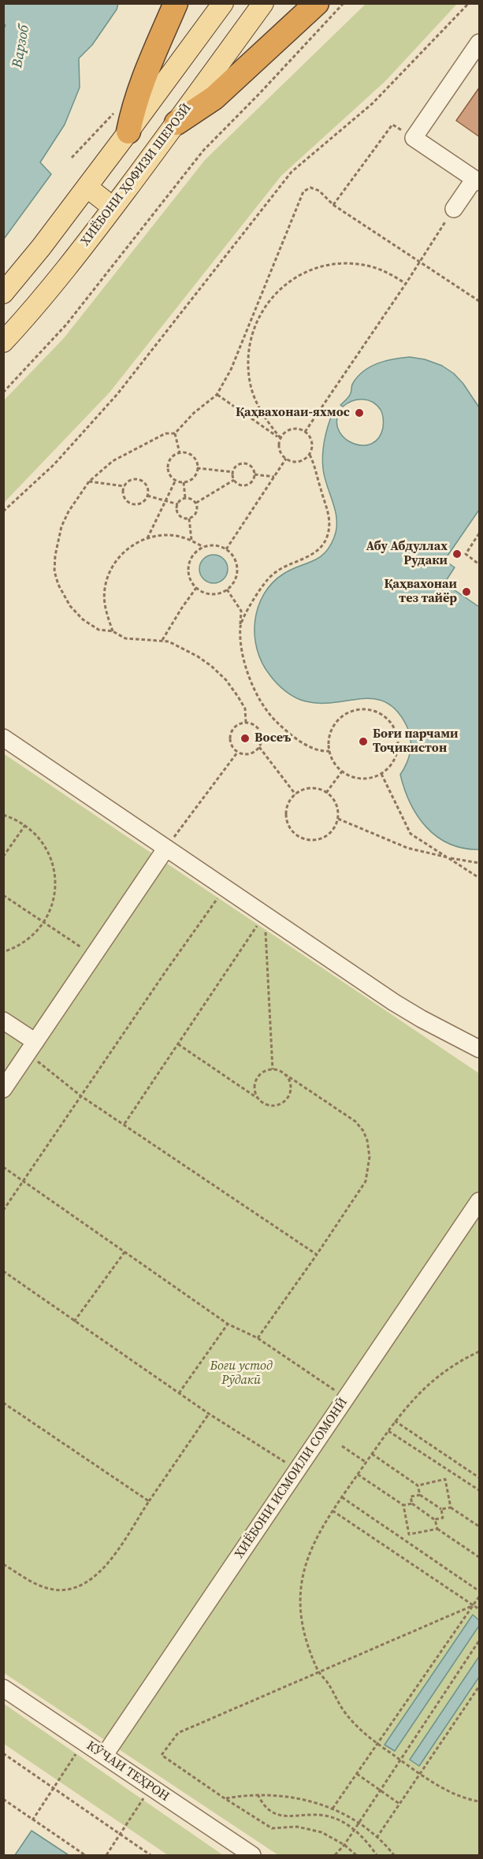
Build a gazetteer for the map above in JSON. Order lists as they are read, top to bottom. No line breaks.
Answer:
{"streets":{"main road":["ХИЁБОНИ ҲОФИЗИ ШЕРОЗӢ"],"street":["ХИЁБОНИ ИСМОИЛИ СОМОНӢ","КӮЧАИ ТЕҲРОН"]},"crossings":[["ХИЁБОНИ ИСМОИЛИ СОМОНӢ","КӮЧАИ ТЕҲРОН"]],"water":["Варзоб"],"parks":["Боғи устод Рӯдакӣ"],"places":["Қаҳвахонаи-яхмос","Абу Абдуллах Рудаки","Қаҳвахонаи тез тайёр","Восеъ","Боғи парчами Тоҷикистон"]}
